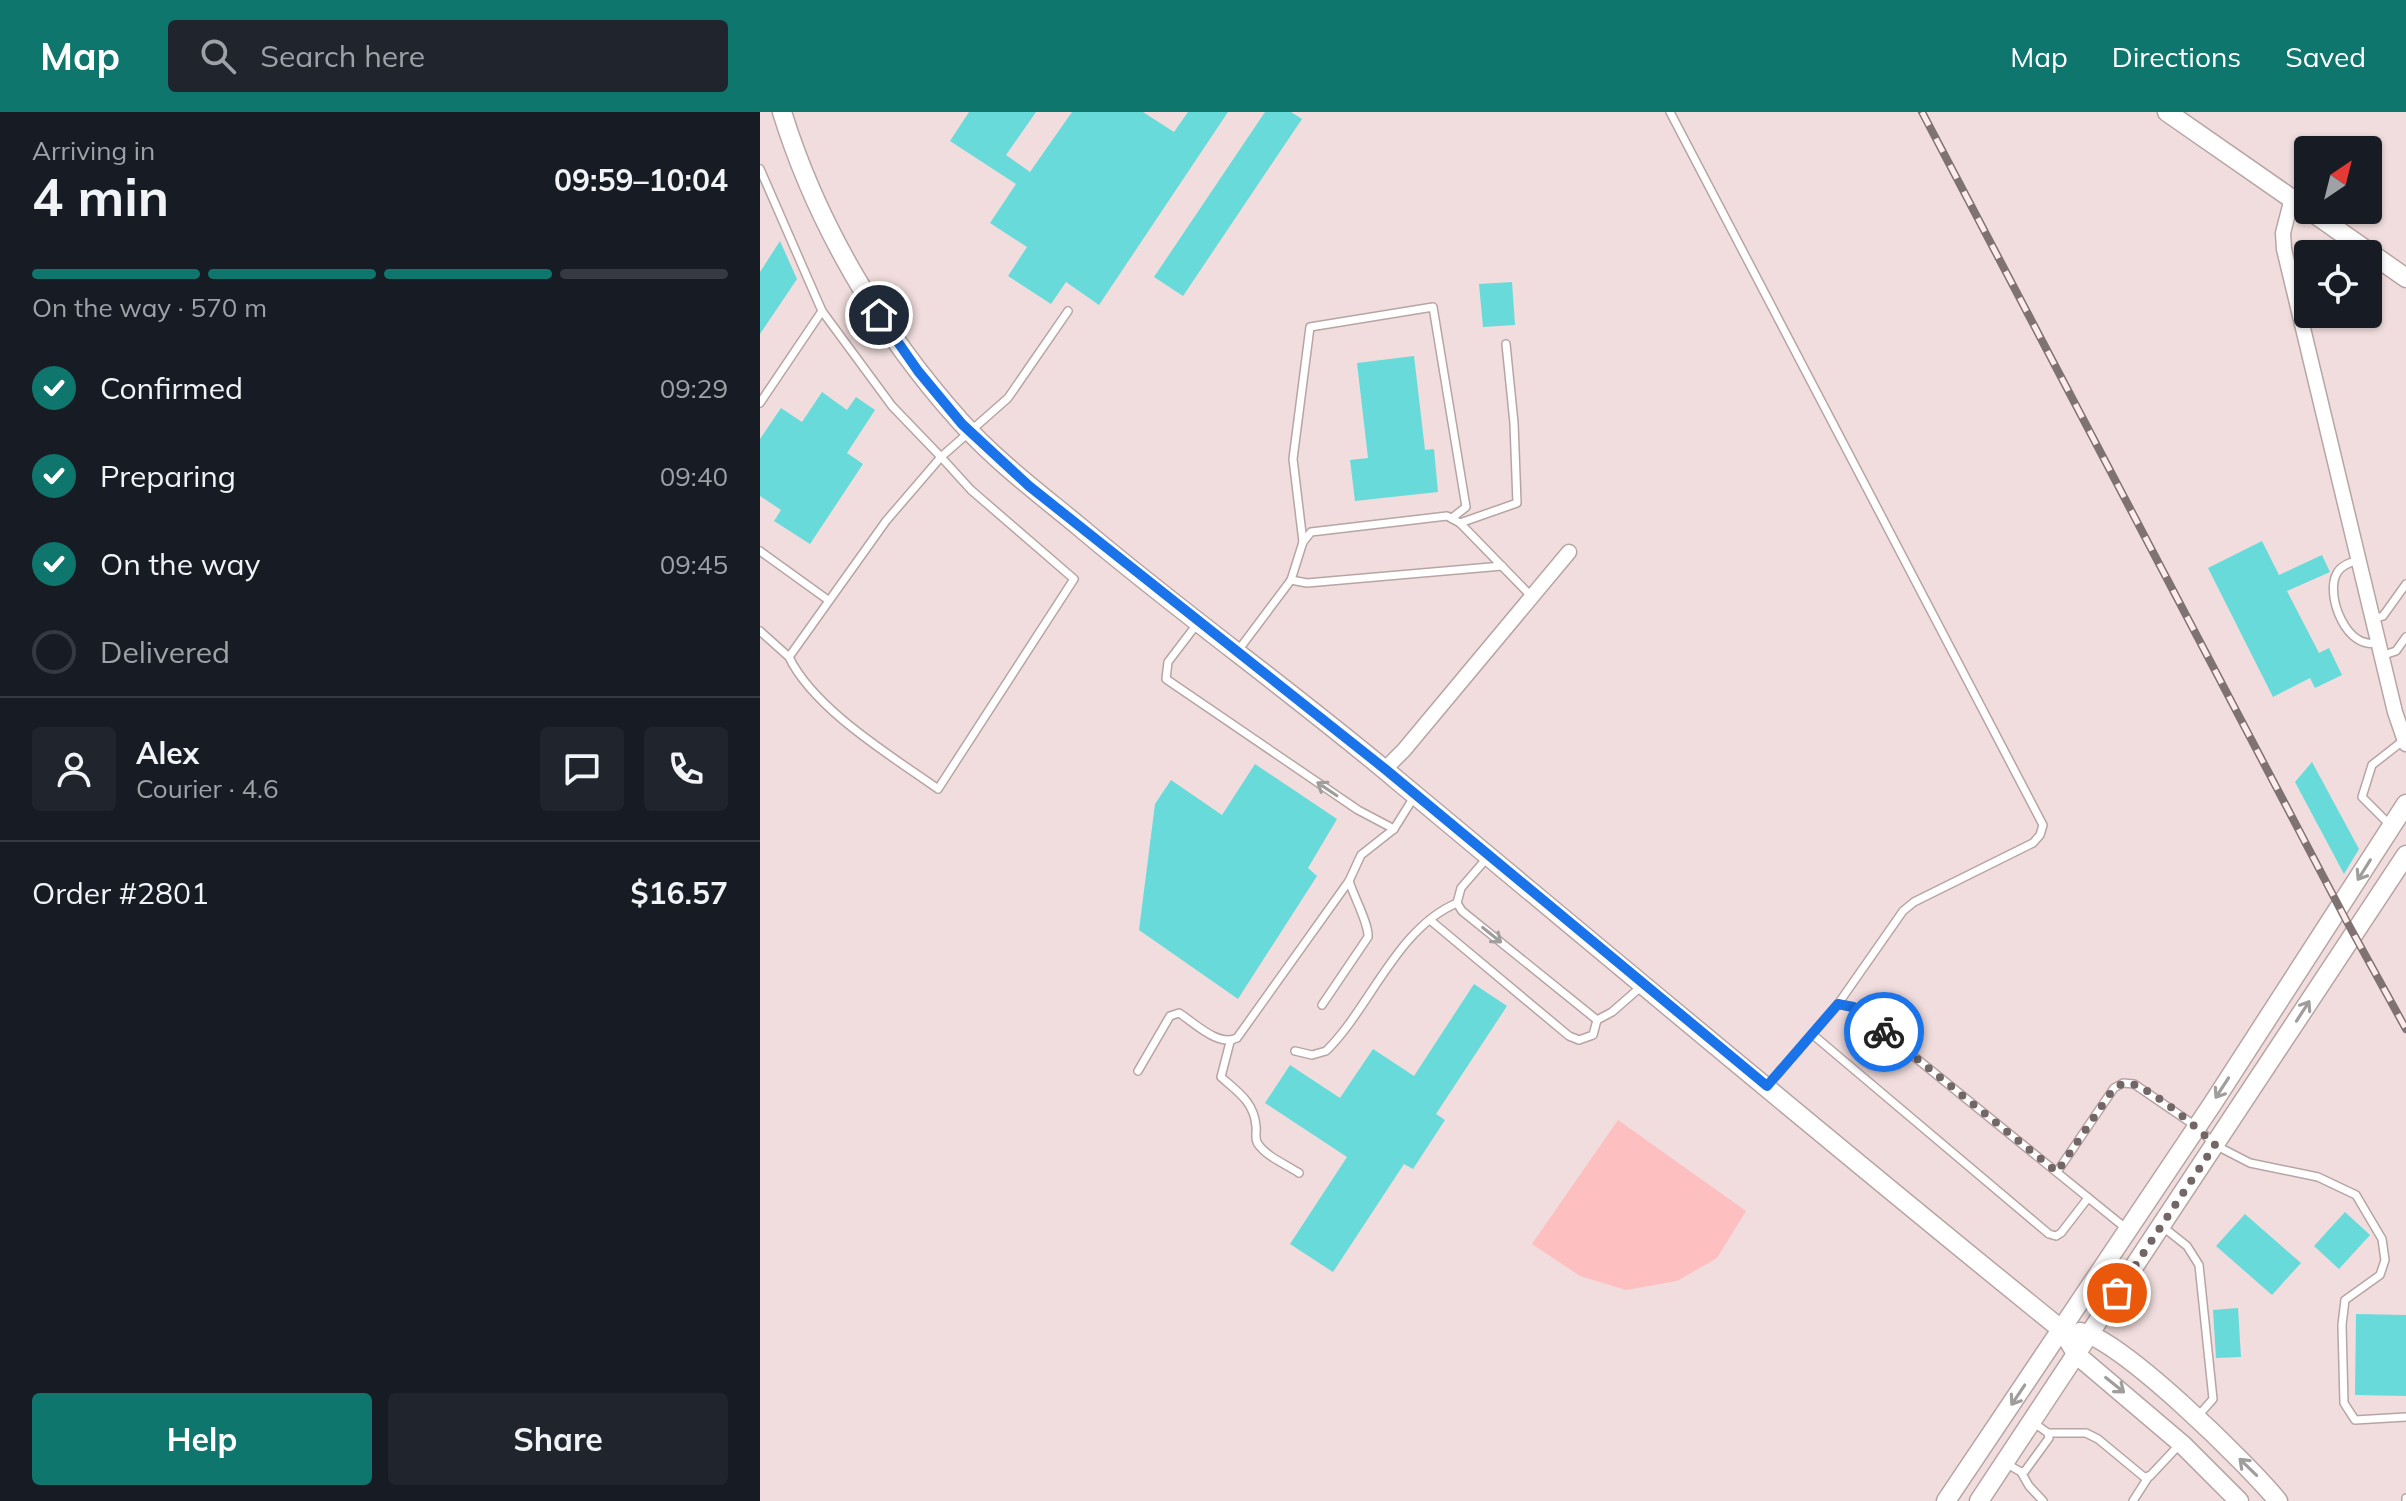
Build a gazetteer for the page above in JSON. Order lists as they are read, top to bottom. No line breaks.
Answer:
{"north":"top right","page":{"header":"Map","search":"Search here","nav":["Map","Directions","Saved"],"heading":["4 min","Arriving in","09:59–10:04"],"panel":["Alex","Courier · 4.6","Order #2801","$16.57"],"bar":"On the way · 570 m","list":[["Confirmed","09:29"],["Preparing","09:40"],["On the way","09:45"],"Delivered"],"buttons":["Help","Share"]}}
